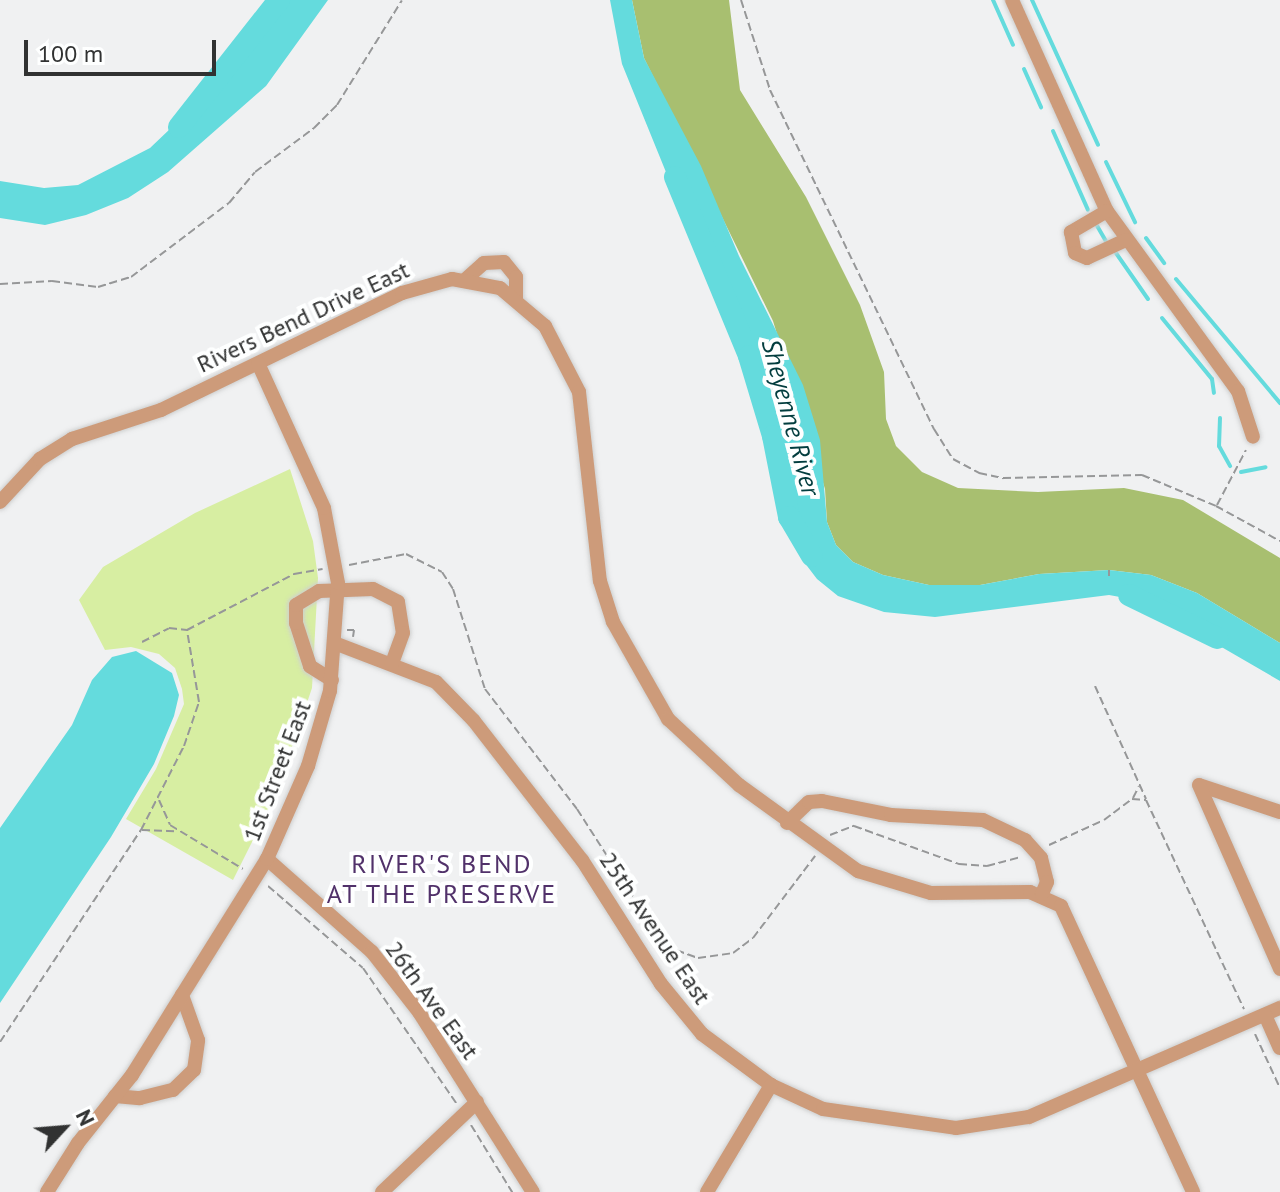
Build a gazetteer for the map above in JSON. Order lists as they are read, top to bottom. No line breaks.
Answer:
{"streets":{"street":["Rivers Bend Drive East","1st Street East","25th Avenue East","26th Ave East"]},"crossings":[["Rivers Bend Drive East","1st Street East"],["1st Street East","25th Avenue East"],["1st Street East","26th Ave East"]],"districts":["RIVER'S BEND AT THE PRESERVE"],"water":["Sheyenne River"],"scale_bar":"100 m","north":"top right"}
